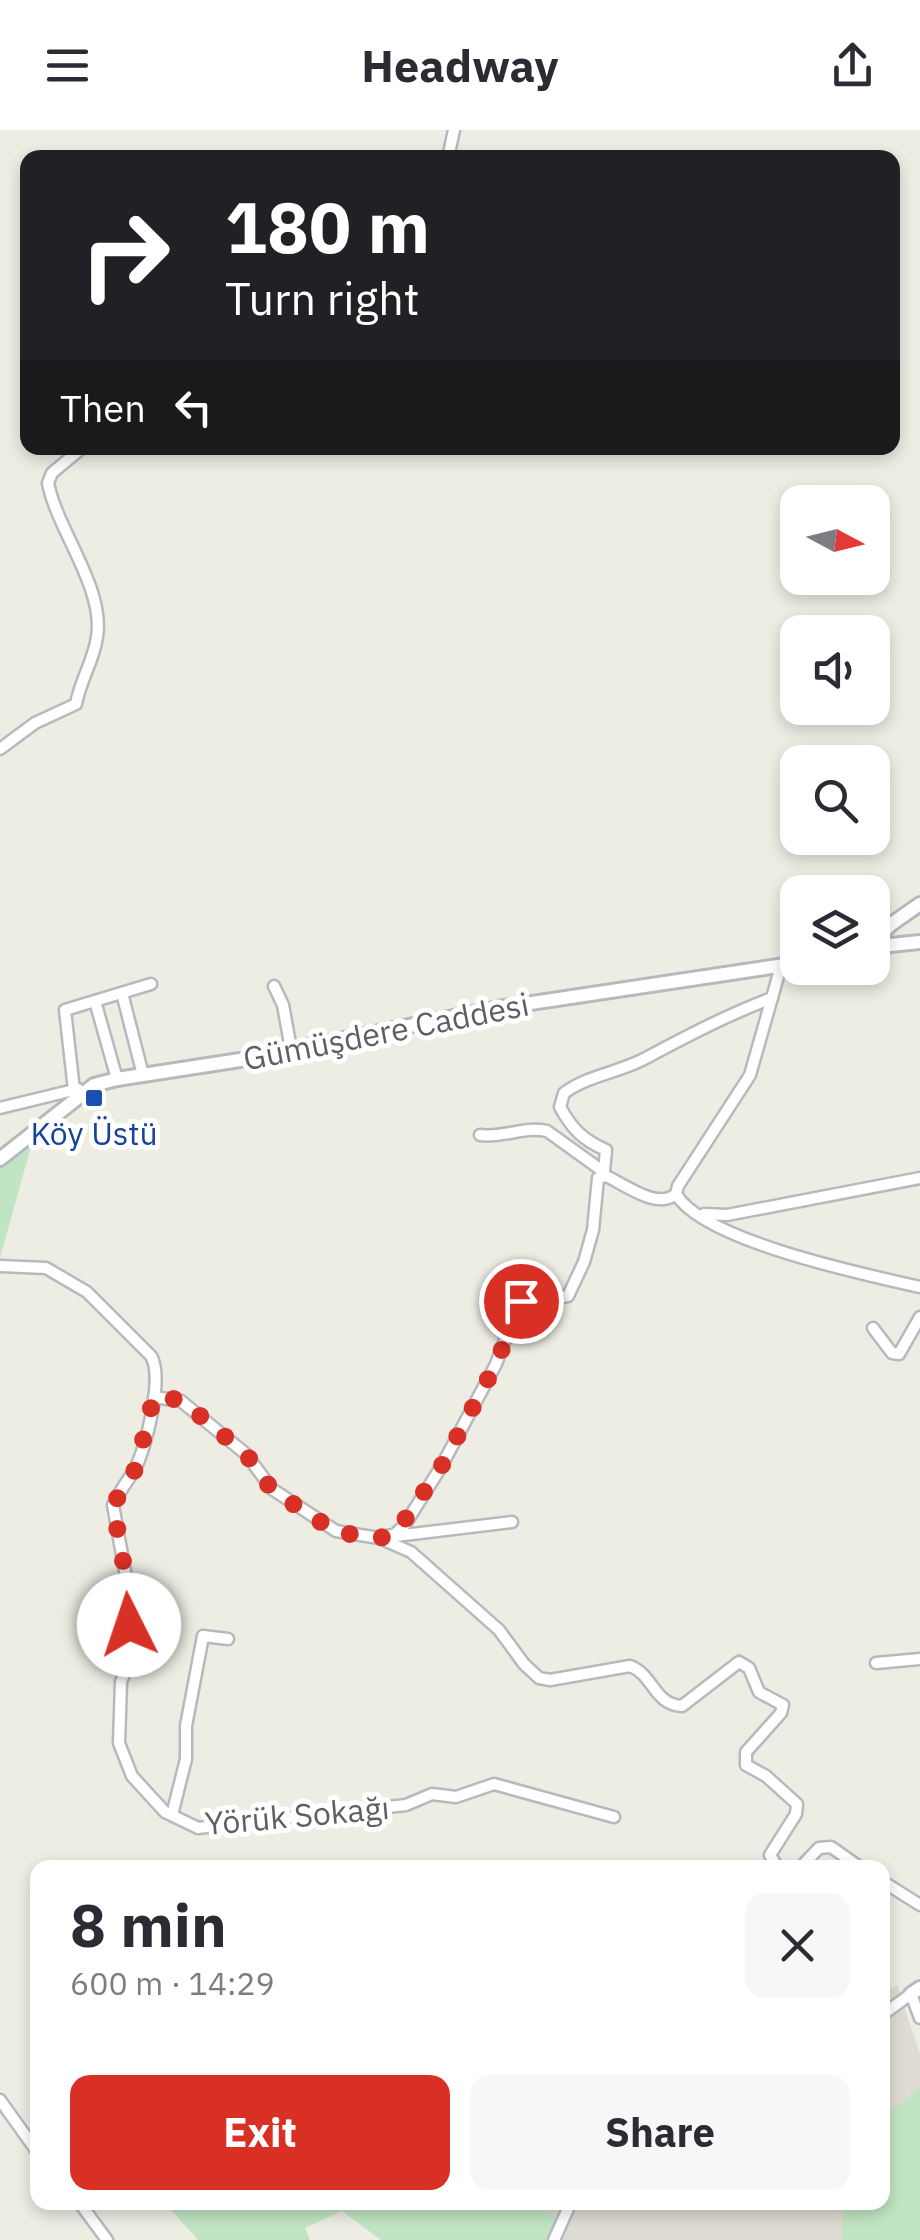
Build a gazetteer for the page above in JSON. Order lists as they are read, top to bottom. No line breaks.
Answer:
{"streets":{"street":["Gümüşdere Caddesi","Yörük Sokağı"]},"places":{"transit":["Köy Üstü"]},"north":"right","page":{"header":"Headway","turn":["180 m","Turn right"],"then":"Then","heading":["8 min","600 m · 14:29"],"buttons":["Exit","Share"]}}
